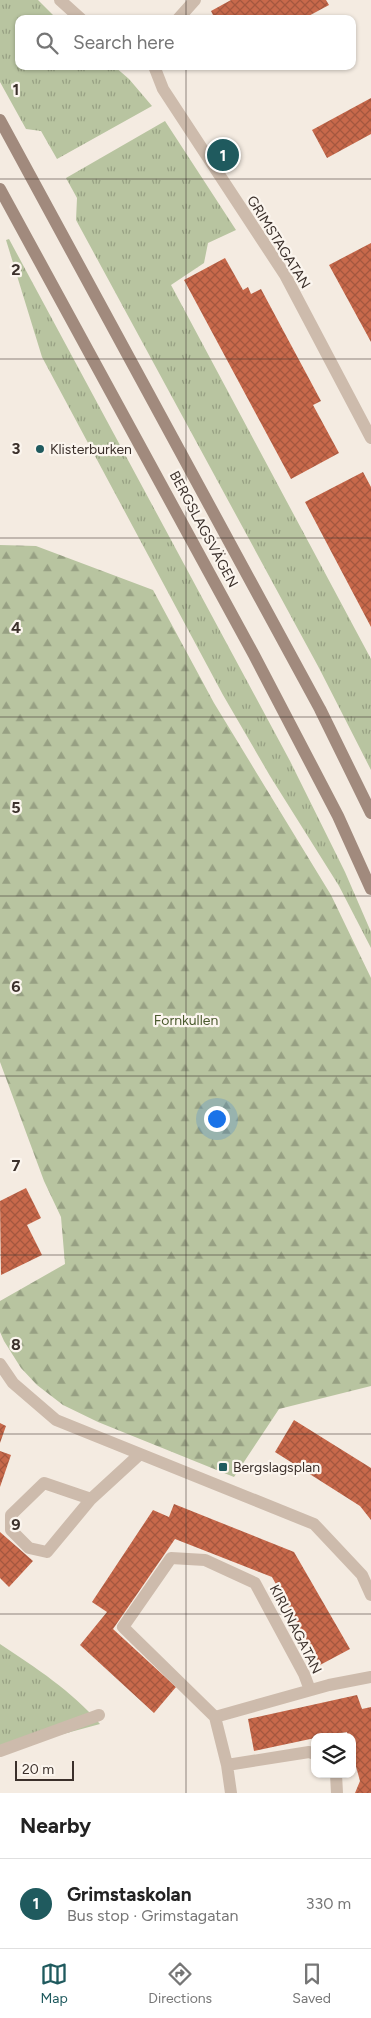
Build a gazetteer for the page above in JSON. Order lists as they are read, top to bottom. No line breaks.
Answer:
{"streets":{"main road":["BERGSLAGSVÄGEN"],"street":["GRIMSTAGATAN","KIRUNAGATAN"]},"parks":["Fornkullen"],"places":{"other":["Klisterburken"],"transit":["Bergslagsplan"]},"scale_bar":"20 m","page":{"search":"Search here","pins":"1","scale":"20 m","heading":"Nearby","list":[{"mark":"1","name":"Grimstaskolan","note":"Bus stop · Grimstagatan","value":"330 m"}],"nav":["Map","Directions","Saved"]},"grid":{"rows":["1","2","3","4","5","6","7","8","9"]}}
